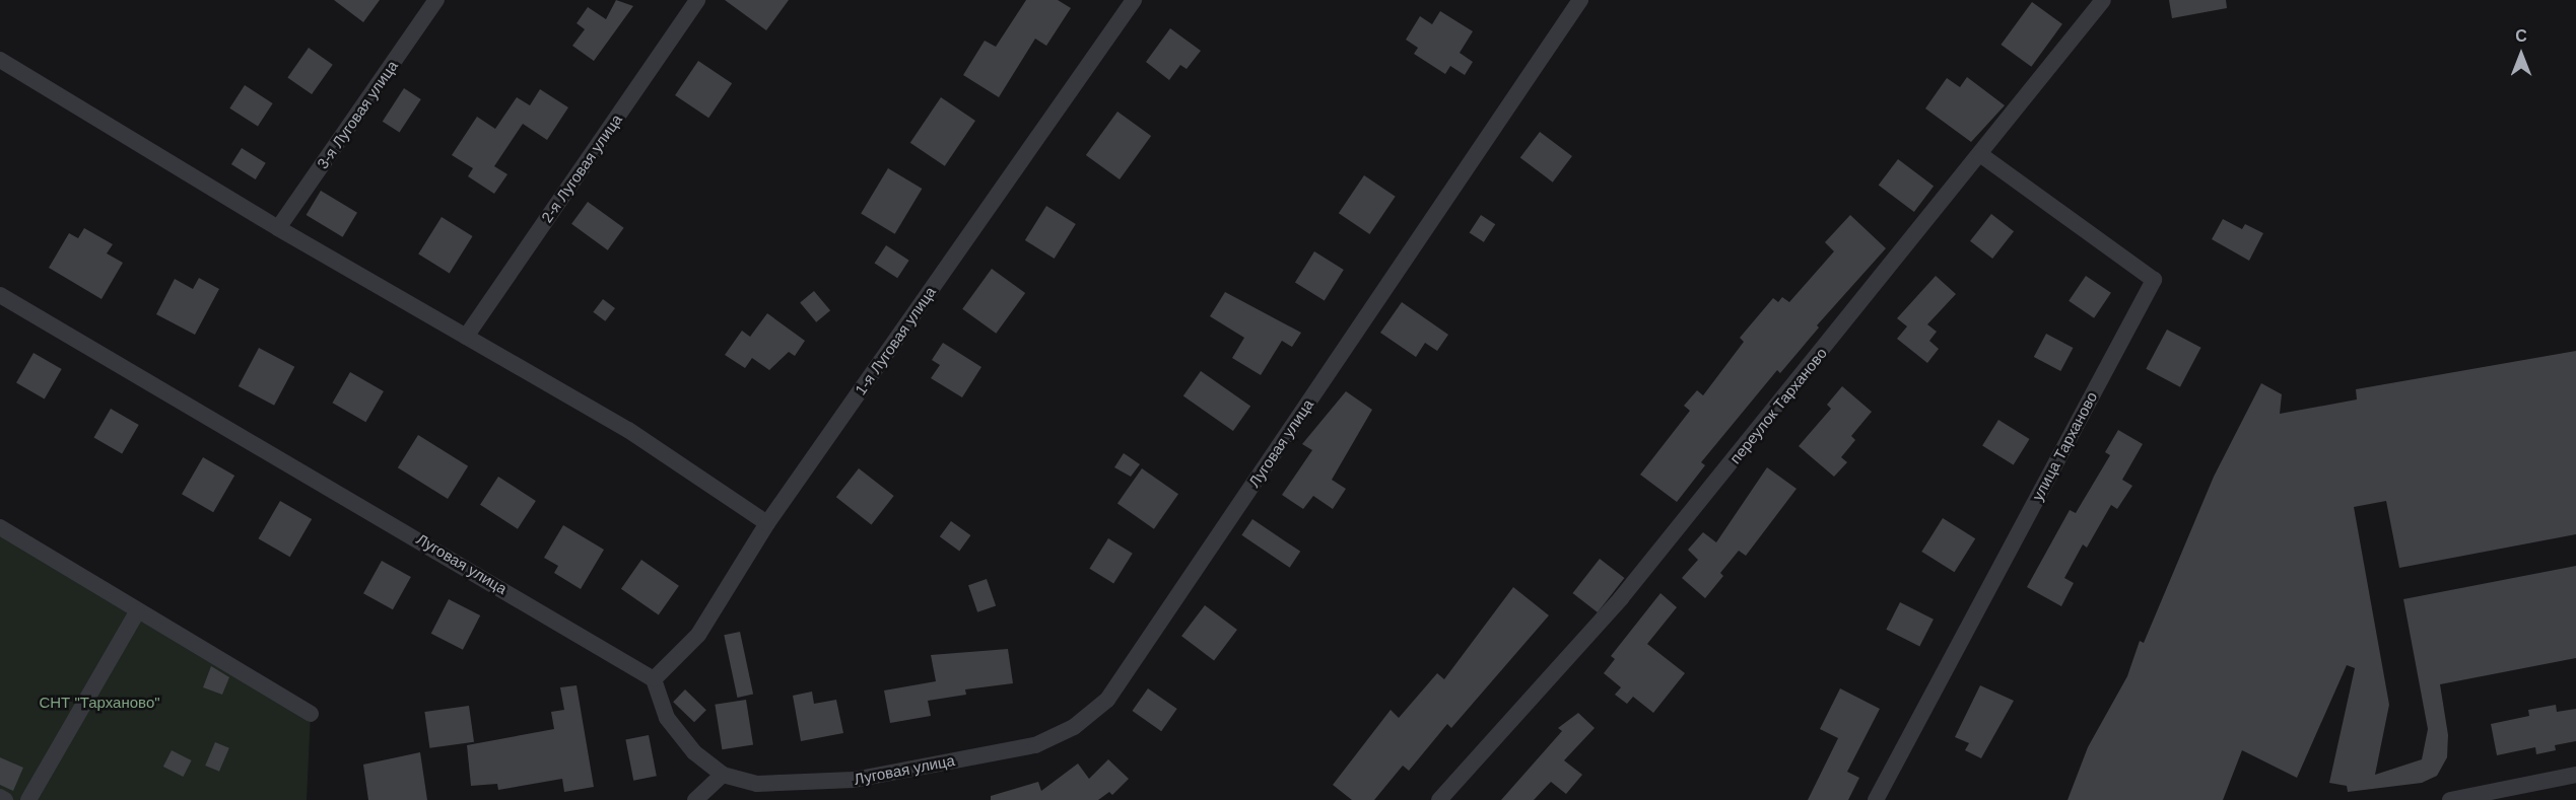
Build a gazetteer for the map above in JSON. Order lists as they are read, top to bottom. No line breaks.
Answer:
{"streets":{"street":["3-я Луговая улица","2-я Луговая улица","1-я Луговая улица","переулок Тарханово","Луговая улица","улица Тарханово"]},"crossings":[["1-я Луговая улица","Луговая улица"],["переулок Тарханово","улица Тарханово"]],"parks":["СНТ \"Тарханово\""],"north":"top"}
